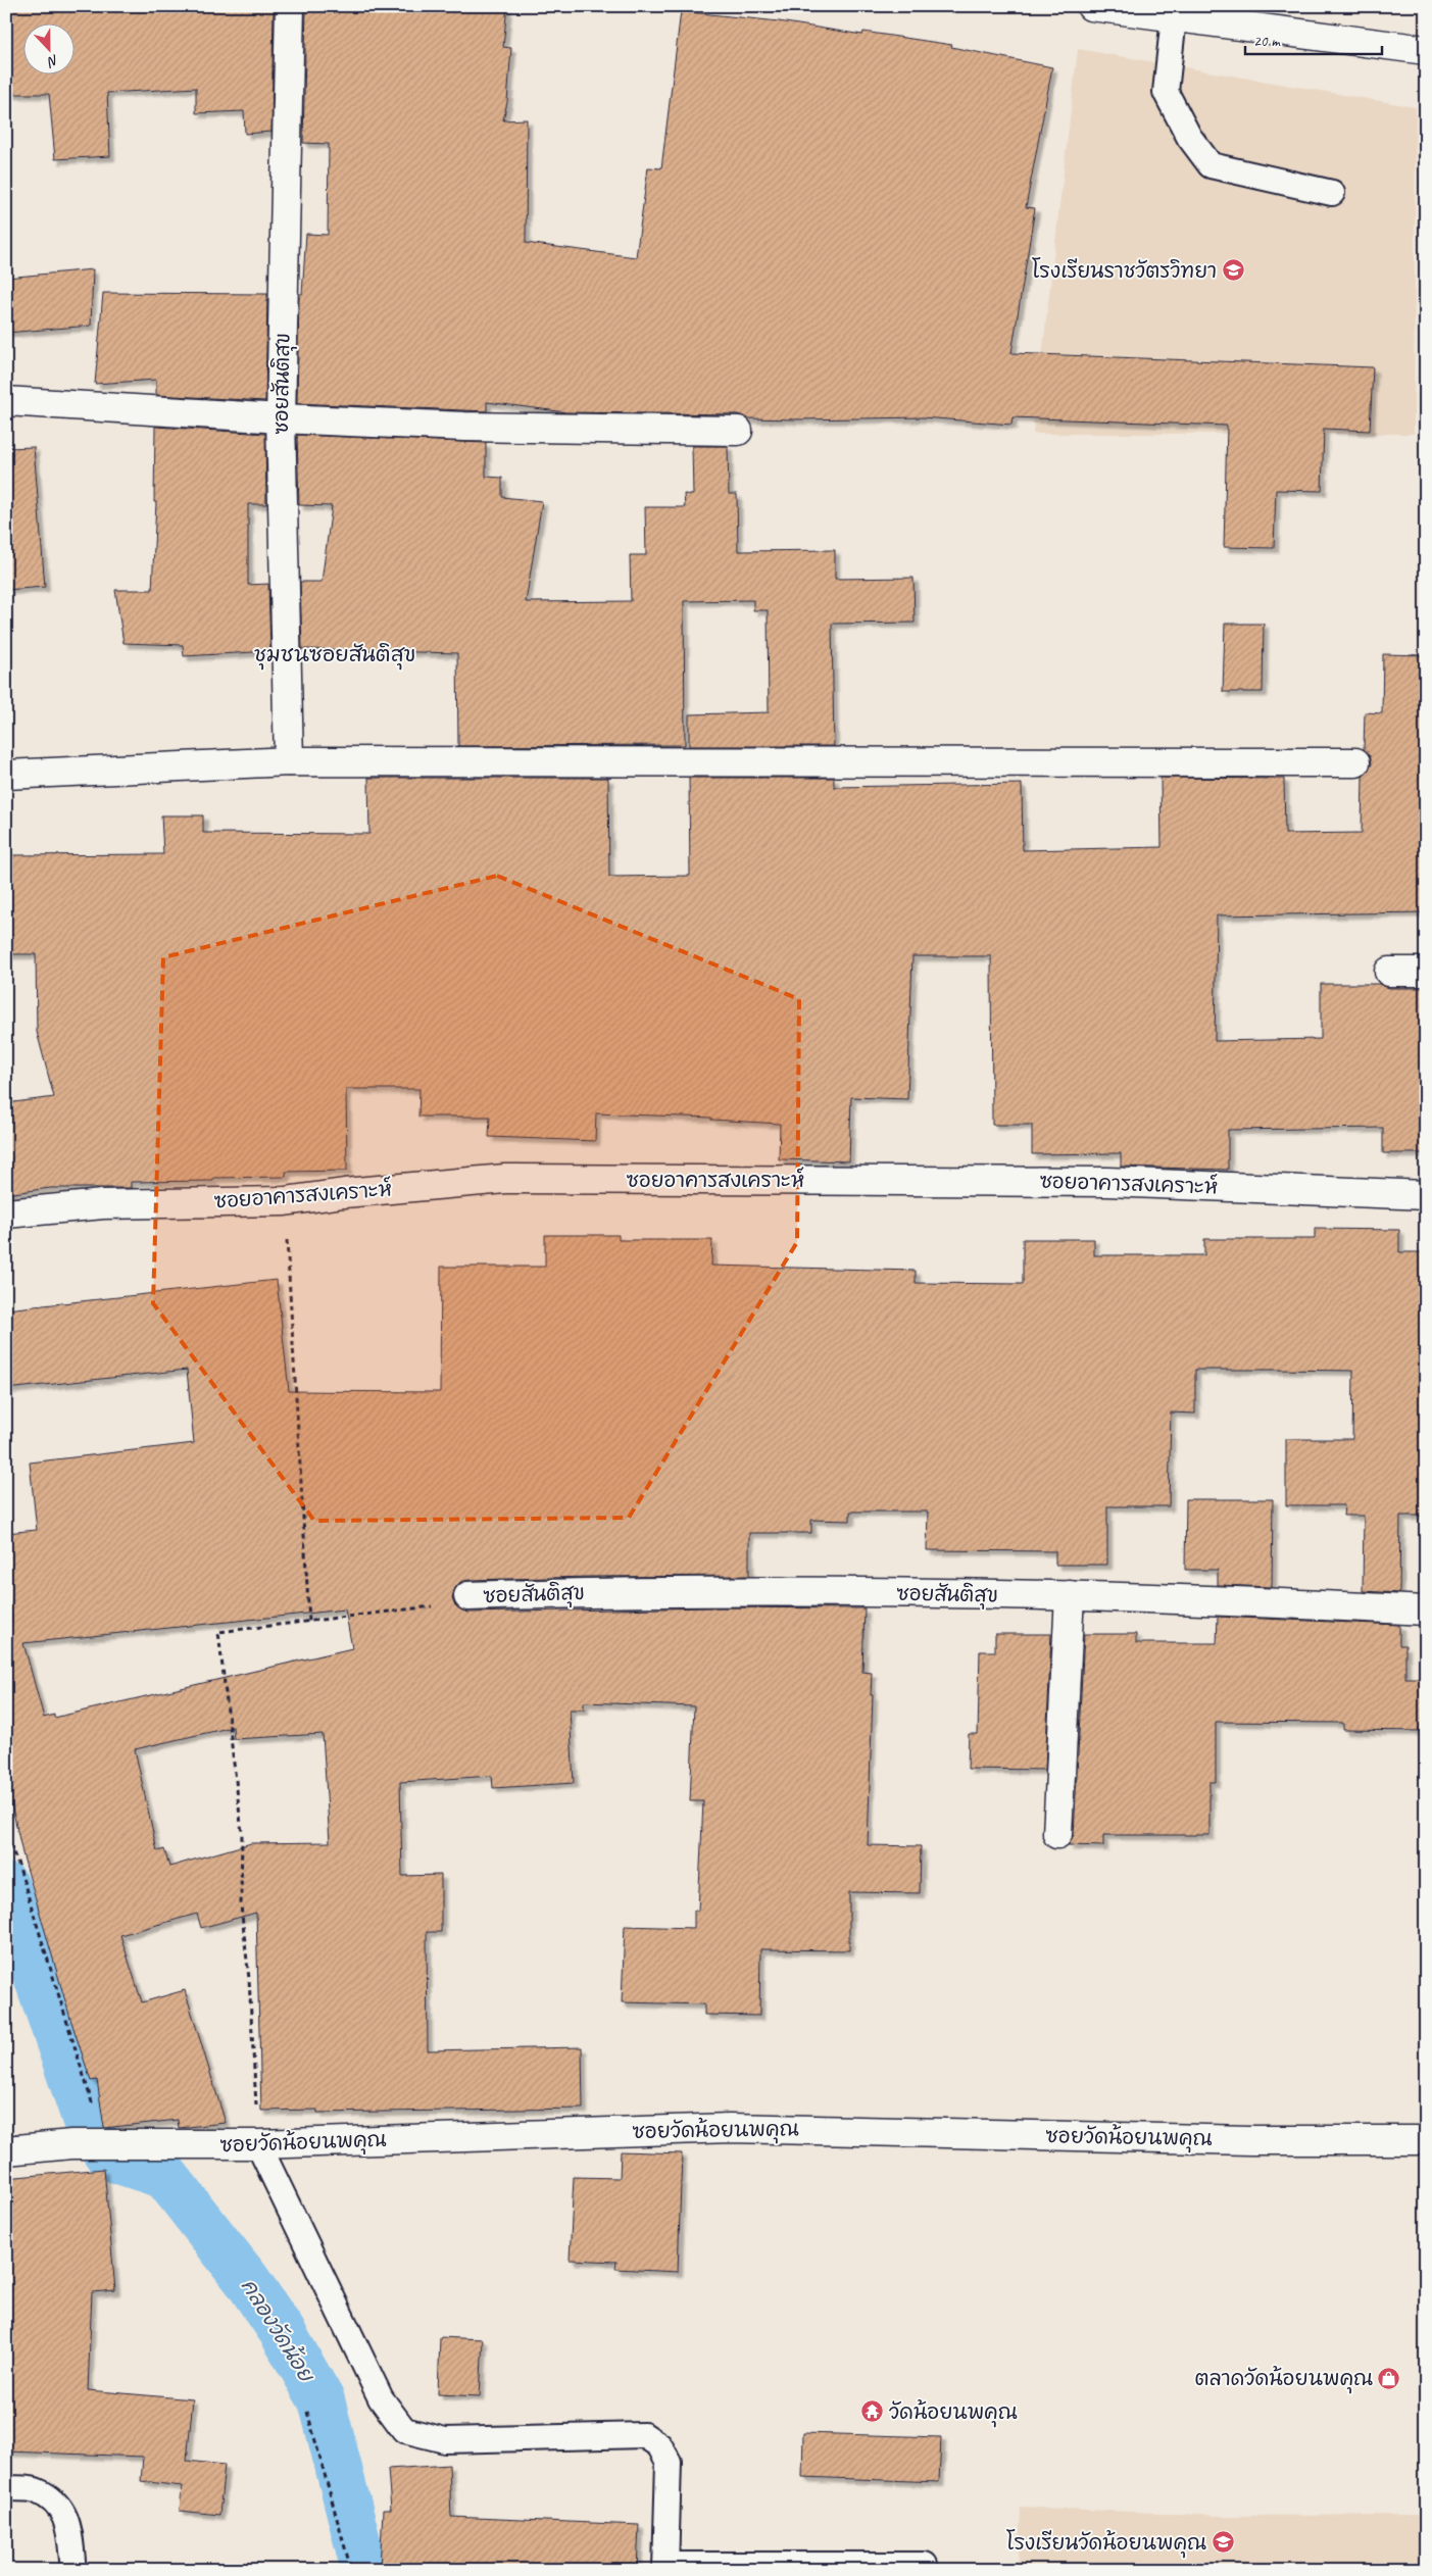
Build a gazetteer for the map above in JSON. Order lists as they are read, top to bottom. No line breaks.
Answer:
{"streets":{"street":["ซอยสันติสุข","ซอยอาคารสงเคราะห์","ซอยวัดน้อยนพคุณ"]},"districts":["ชุมชนซอยสันติสุข"],"water":["คลองวัดน้อย"],"places":{"school or university":["โรงเรียนราชวัตรวิทยา","โรงเรียนวัดน้อยนพคุณ"],"shop":["ตลาดวัดน้อยนพคุณ"],"temple":["วัดน้อยนพคุณ"]},"scale_bar":"20 m","north":"bottom"}
